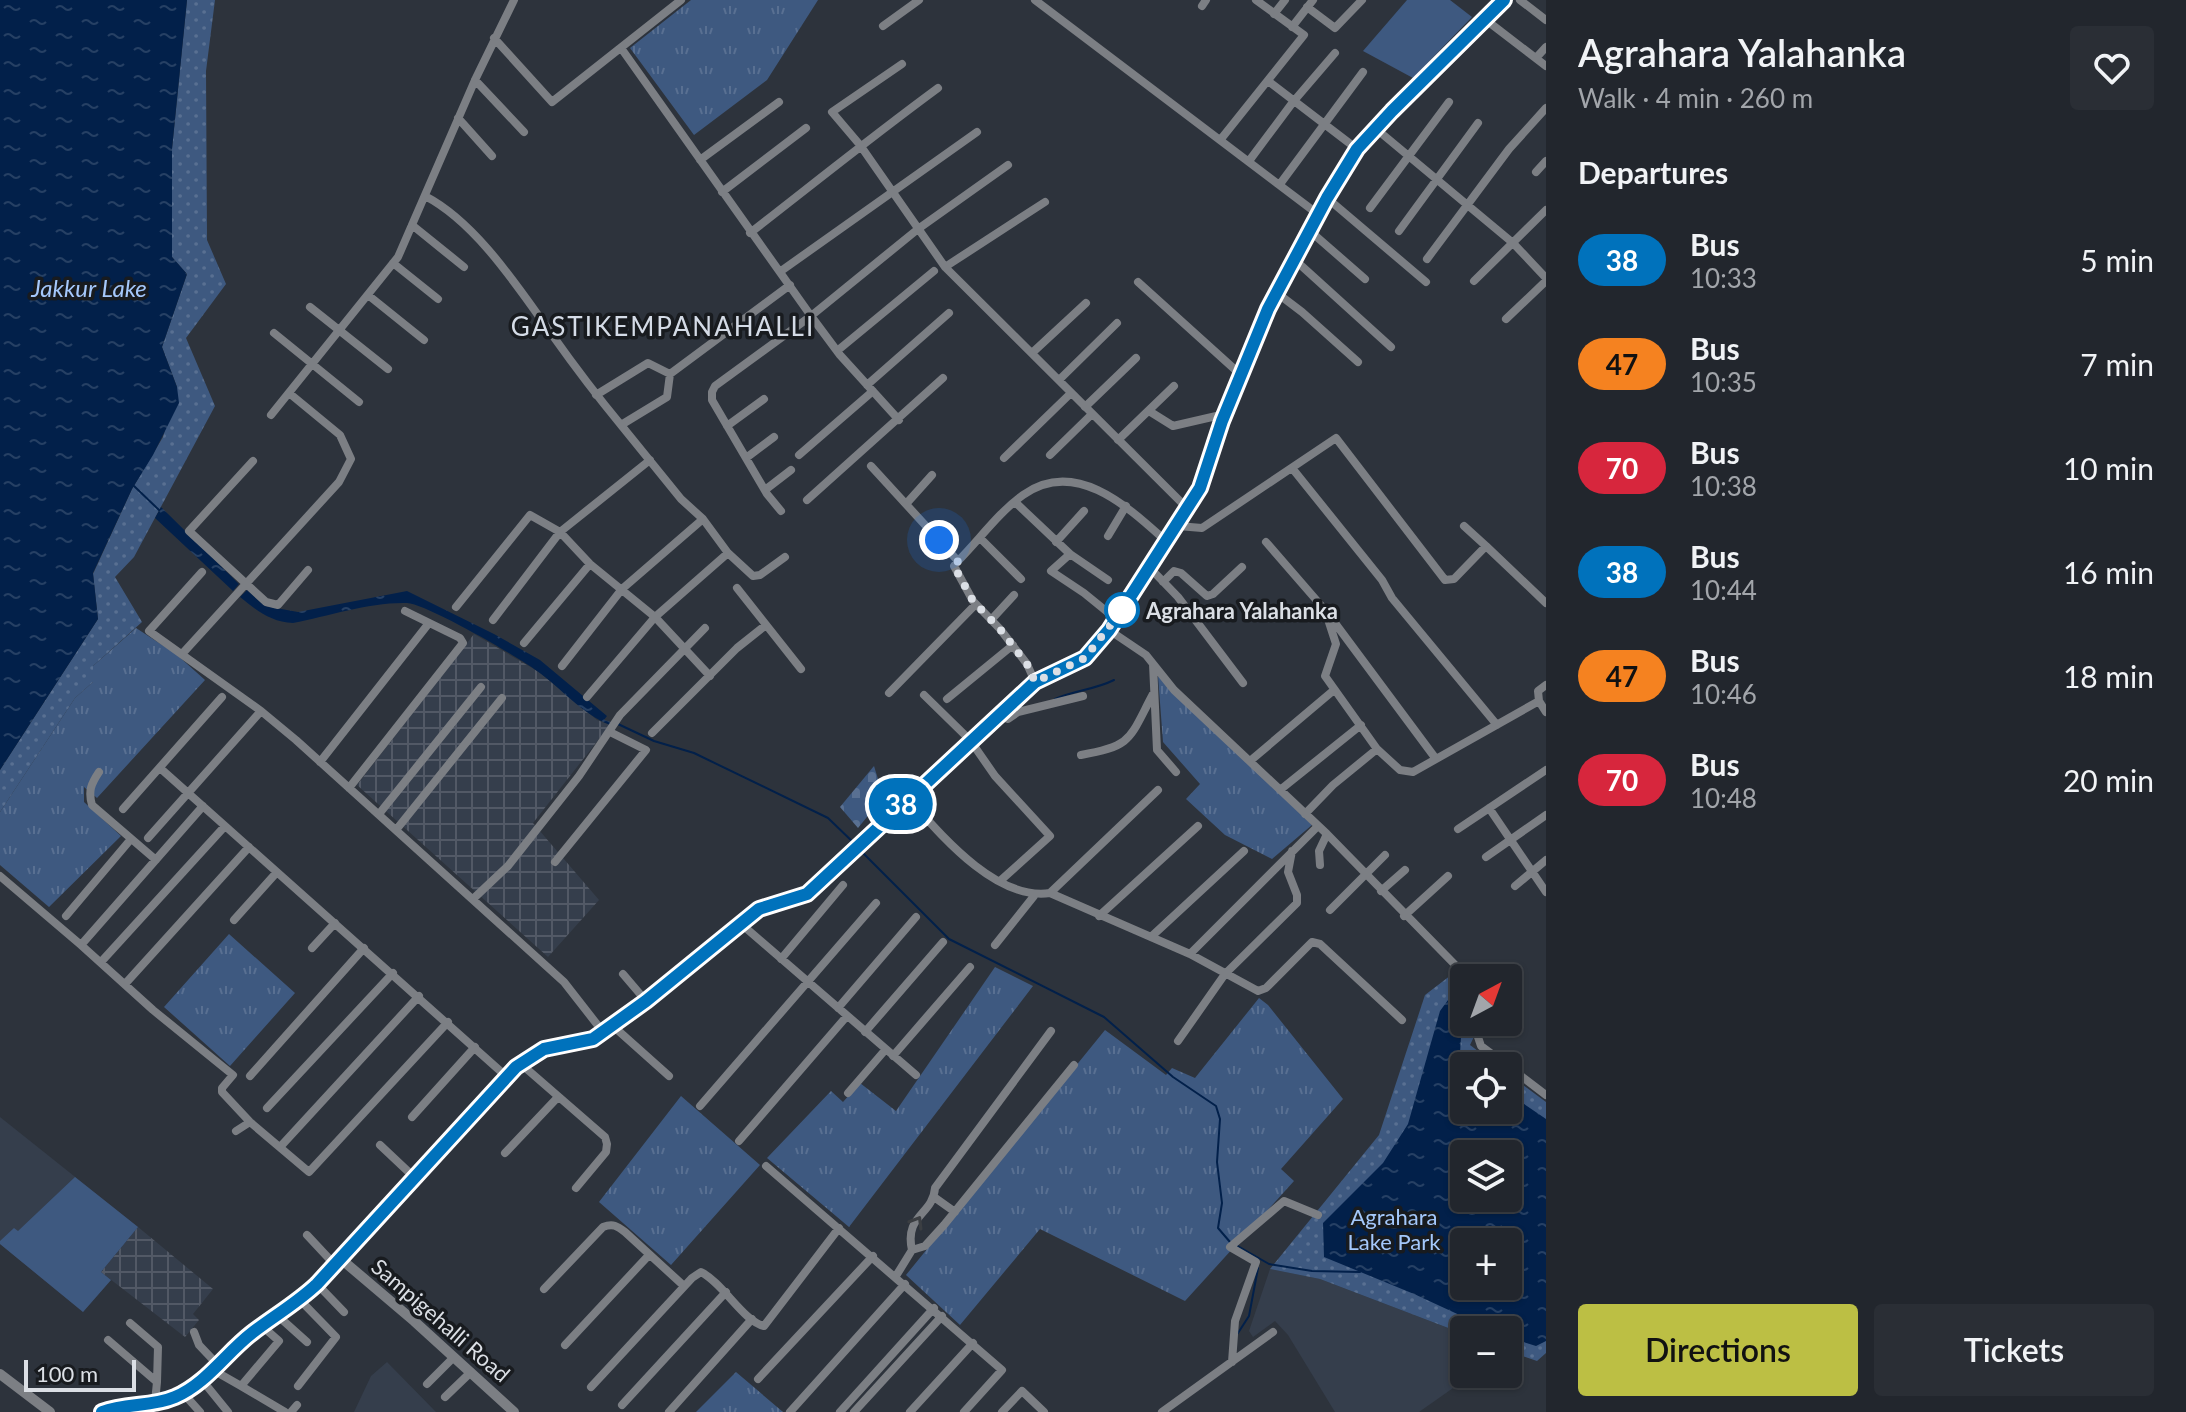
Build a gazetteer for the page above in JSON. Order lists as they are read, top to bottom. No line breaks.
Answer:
{"streets":{"street":["Sampigehalli Road"]},"districts":["GASTIKEMPANAHALLI"],"water":["Jakkur Lake"],"parks":["Agrahara Lake Park"],"places":["Agrahara Yalahanka"],"lines":["bus line 38"],"scale_bar":"100 m","north":"top right","page":{"on_map":"38","heading":[["Agrahara Yalahanka","Walk · 4 min · 260 m"],"Departures"],"list":[{"mark":"38","name":"Bus","note":"10:33","value":"5 min"},{"mark":"47","name":"Bus","note":"10:35","value":"7 min"},{"mark":"70","name":"Bus","note":"10:38","value":"10 min"},{"mark":"38","name":"Bus","note":"10:44","value":"16 min"},{"mark":"47","name":"Bus","note":"10:46","value":"18 min"},{"mark":"70","name":"Bus","note":"10:48","value":"20 min"}],"map_buttons":["+","−"],"buttons":["Directions","Tickets"],"scale":"100 m"}}
